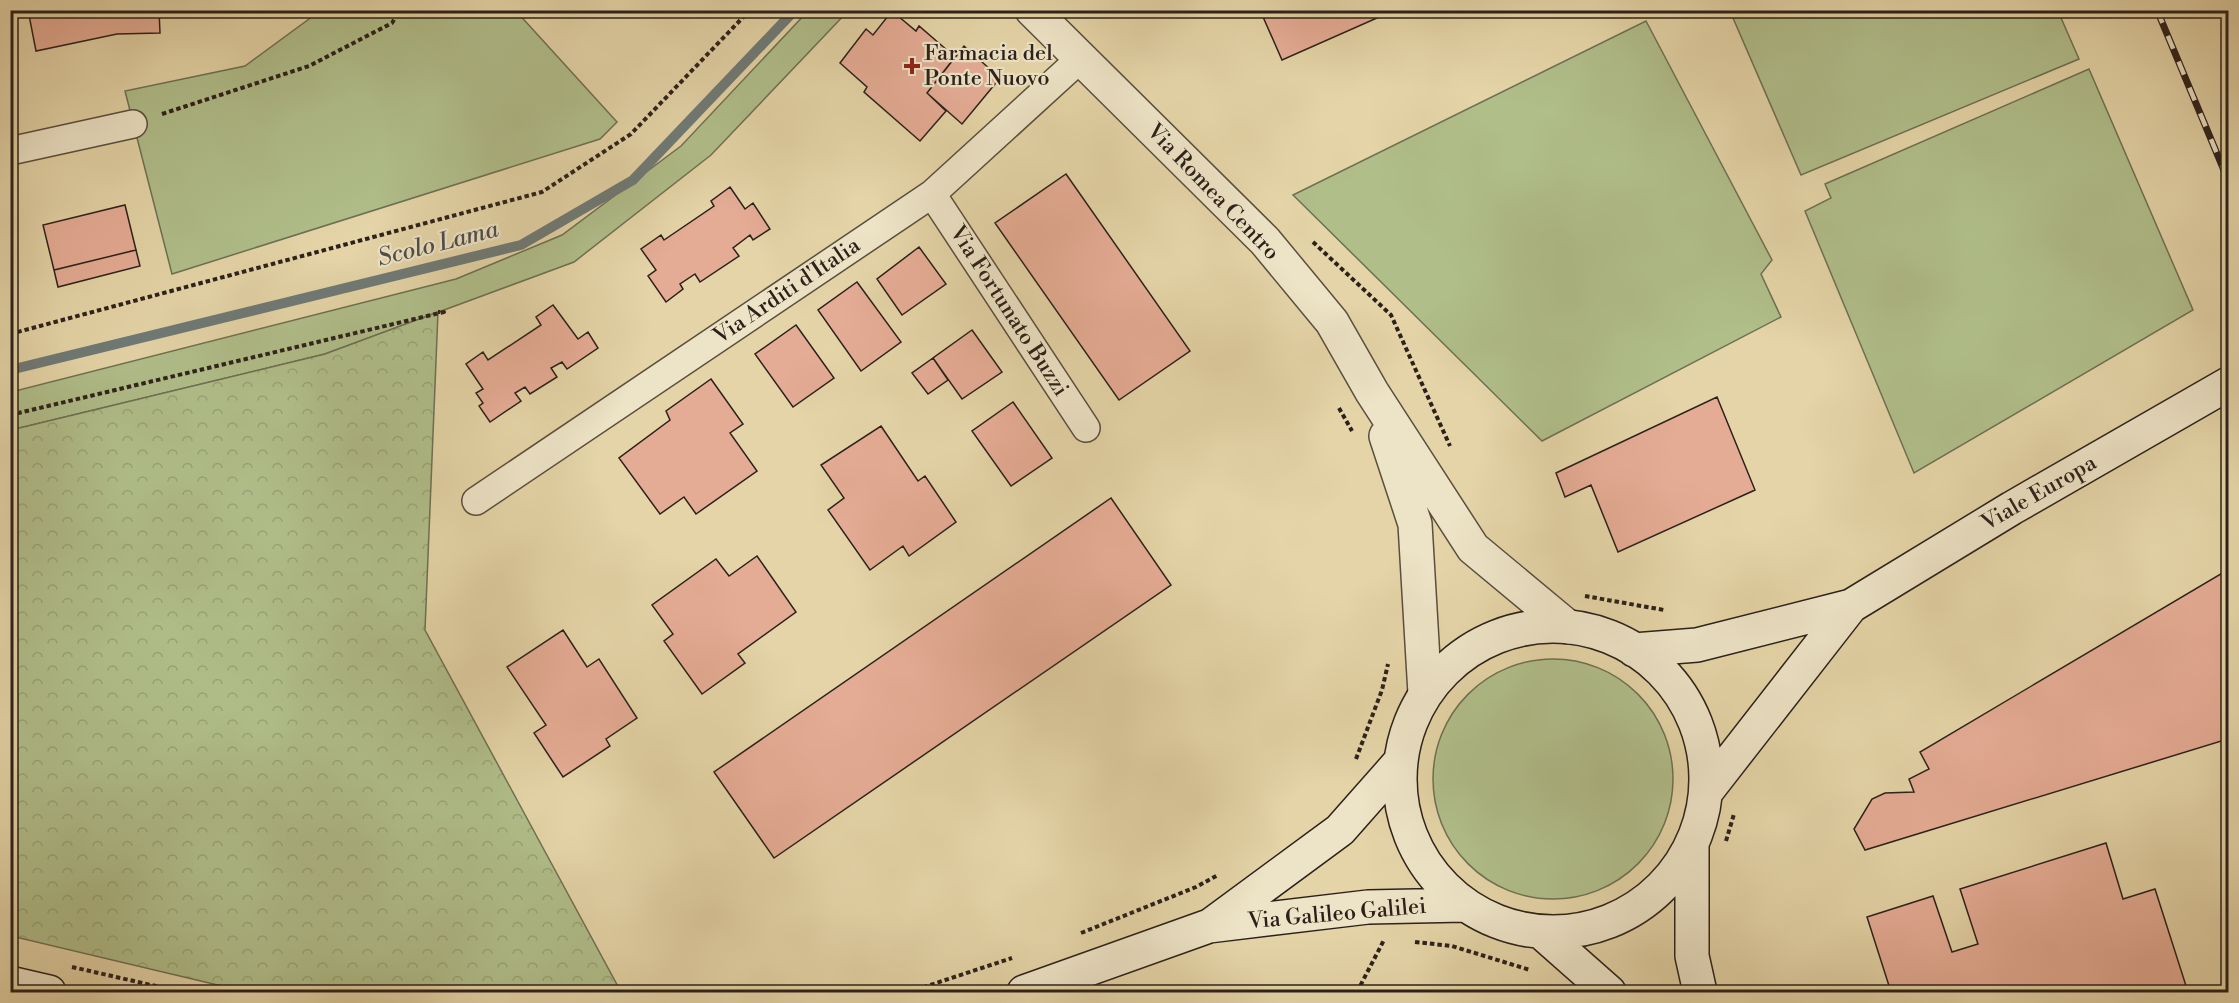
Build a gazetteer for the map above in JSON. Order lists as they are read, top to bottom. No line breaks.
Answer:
{"streets":{"main road":["Via Romea Centro","Viale Europa","Via Galileo Galilei"],"street":["Via Arditi d'Italia","Via Fortunato Buzzi"]},"crossings":[["Via Romea Centro","Via Arditi d'Italia"],["Via Arditi d'Italia","Via Fortunato Buzzi"]],"water":["Scolo Lama"],"places":{"health":["Farmacia del Ponte Nuovo"]}}
